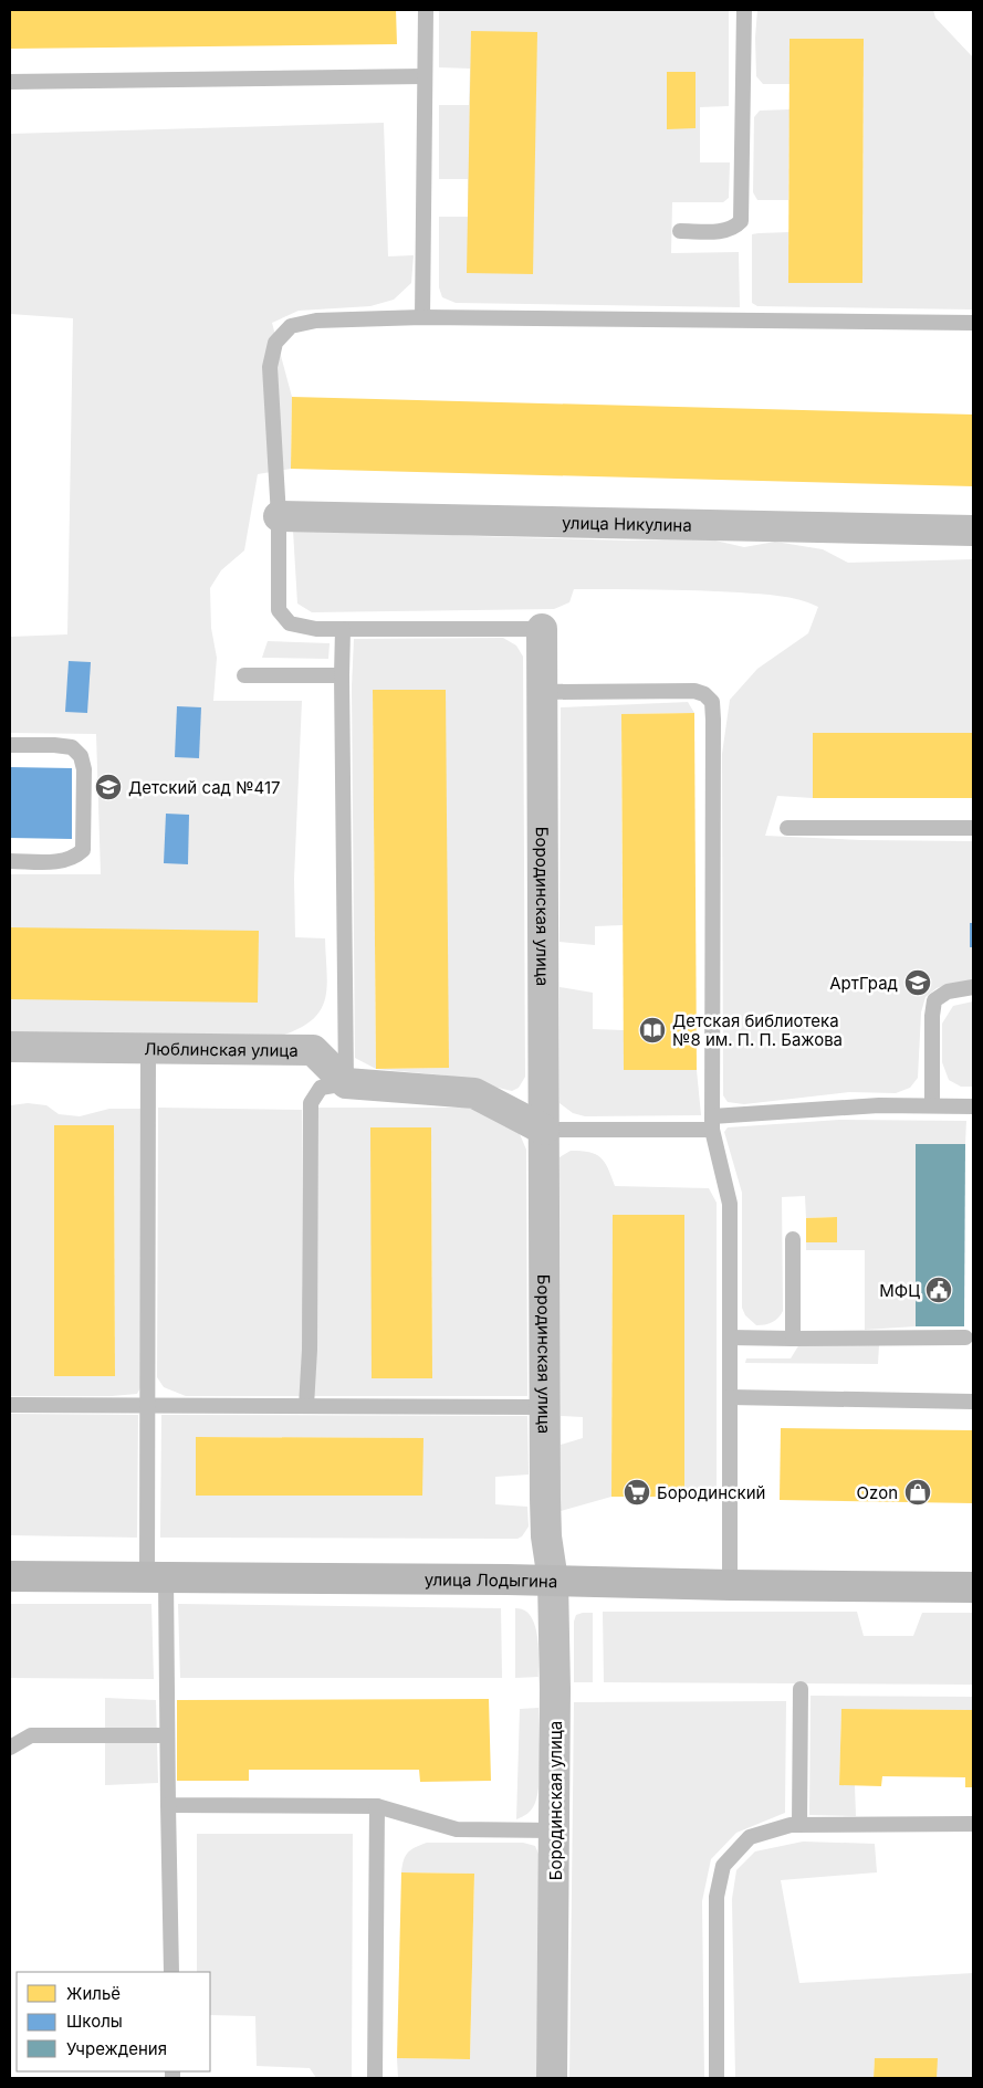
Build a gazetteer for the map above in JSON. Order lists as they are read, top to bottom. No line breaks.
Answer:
{"streets":{"main road":["улица Лодыгина"],"street":["улица Никулина","Бородинская улица","Люблинская улица"]},"crossings":[["Бородинская улица","улица Лодыгина"]],"places":{"school or university":["Детский сад №417","АртГрад"],"library":["Детская библиотека №8 им. П. П. Бажова"],"public building":["МФЦ"],"supermarket":["Бородинский"],"shop":["Ozon"]},"legend":["Жильё","Школы","Учреждения"]}
